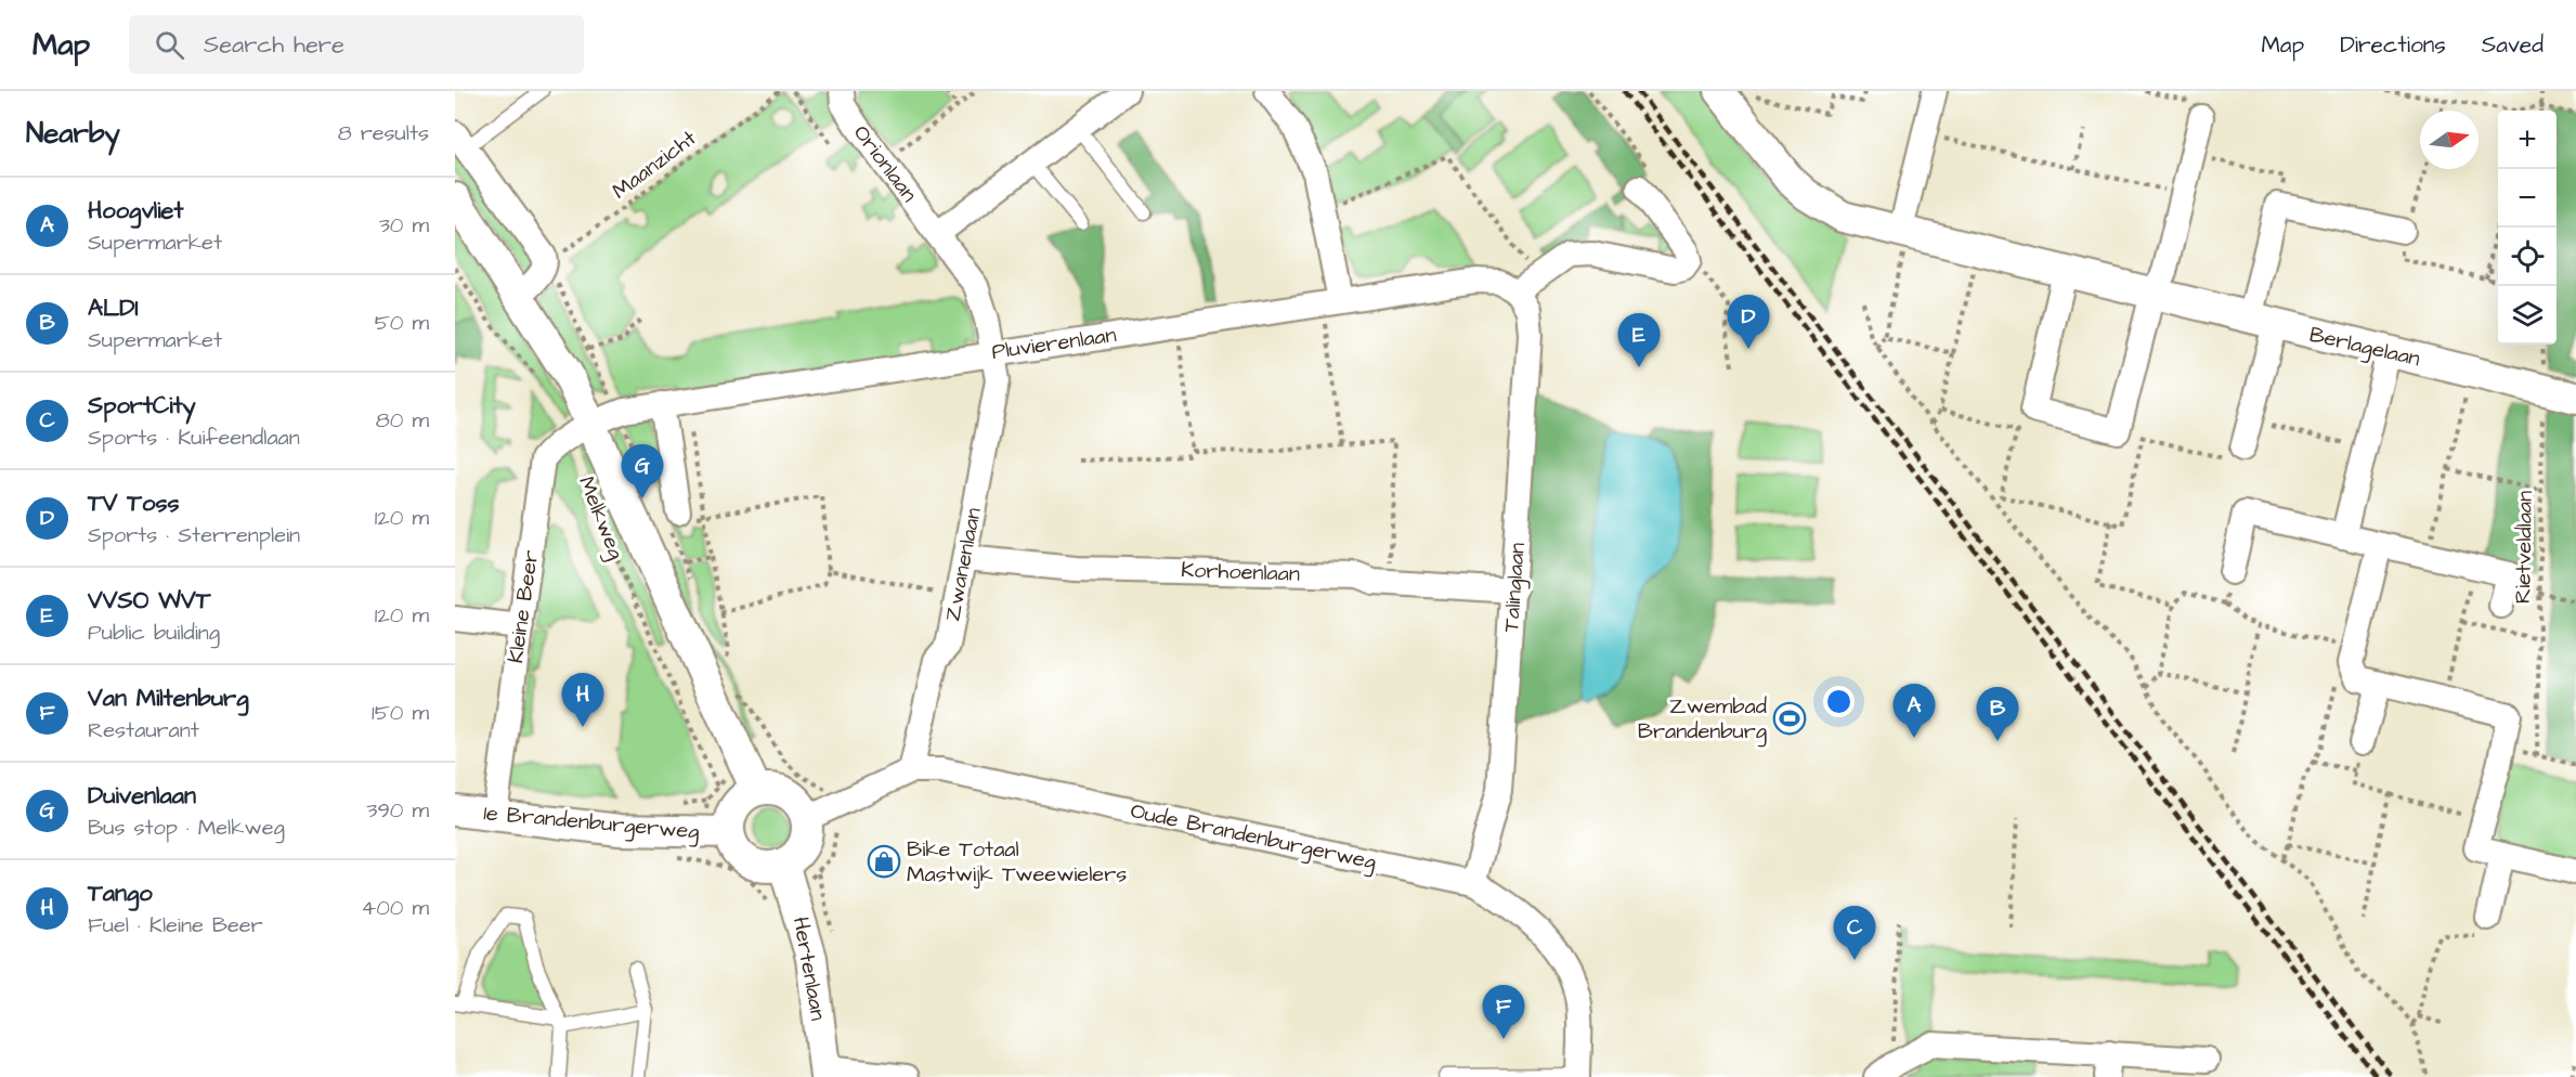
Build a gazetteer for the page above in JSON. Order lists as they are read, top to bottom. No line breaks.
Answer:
{"streets":{"street":["Orionlaan","Pluvierenlaan","Berlagelaan","Melkweg","Zwanenlaan","Korhoenlaan","Talinglaan","Kleine Beer","1e Brandenburgerweg","Oude Brandenburgerweg","Hertenlaan"],"path":["Maanzicht","Rietveldlaan"]},"crossings":[["Orionlaan","Pluvierenlaan"],["Orionlaan","Zwanenlaan"],["Pluvierenlaan","Melkweg"],["Pluvierenlaan","Zwanenlaan"],["Pluvierenlaan","Talinglaan"],["Pluvierenlaan","Kleine Beer"],["Berlagelaan","Rietveldlaan"],["Melkweg","Kleine Beer"],["Melkweg","1e Brandenburgerweg"],["Melkweg","Oude Brandenburgerweg"],["Melkweg","Hertenlaan"],["Zwanenlaan","Korhoenlaan"],["Zwanenlaan","Oude Brandenburgerweg"],["Korhoenlaan","Talinglaan"],["Talinglaan","Oude Brandenburgerweg"],["Kleine Beer","1e Brandenburgerweg"],["1e Brandenburgerweg","Oude Brandenburgerweg"],["1e Brandenburgerweg","Hertenlaan"],["Oude Brandenburgerweg","Hertenlaan"]],"places":{"sports":["Zwembad Brandenburg"],"shop":["Bike Totaal Mastwijk Tweewielers"]},"north":"right","page":{"header":"Map","search":"Search here","nav":["Map","Directions","Saved"],"heading":["Nearby","8 results"],"map_buttons":["+","−"],"list":[{"mark":"A","name":"Hoogvliet","note":"Supermarket","value":"30 m"},{"mark":"B","name":"ALDI","note":"Supermarket","value":"50 m"},{"mark":"C","name":"SportCity","note":"Sports · Kuifeendlaan","value":"80 m"},{"mark":"D","name":"TV Toss","note":"Sports · Sterrenplein","value":"120 m"},{"mark":"E","name":"VVSO WVT","note":"Public building","value":"120 m"},{"mark":"F","name":"Van Miltenburg","note":"Restaurant","value":"150 m"},{"mark":"G","name":"Duivenlaan","note":"Bus stop · Melkweg","value":"390 m"},{"mark":"H","name":"Tango","note":"Fuel · Kleine Beer","value":"400 m"}],"pins":["D","E","G","H","A","B","C","F"]}}
